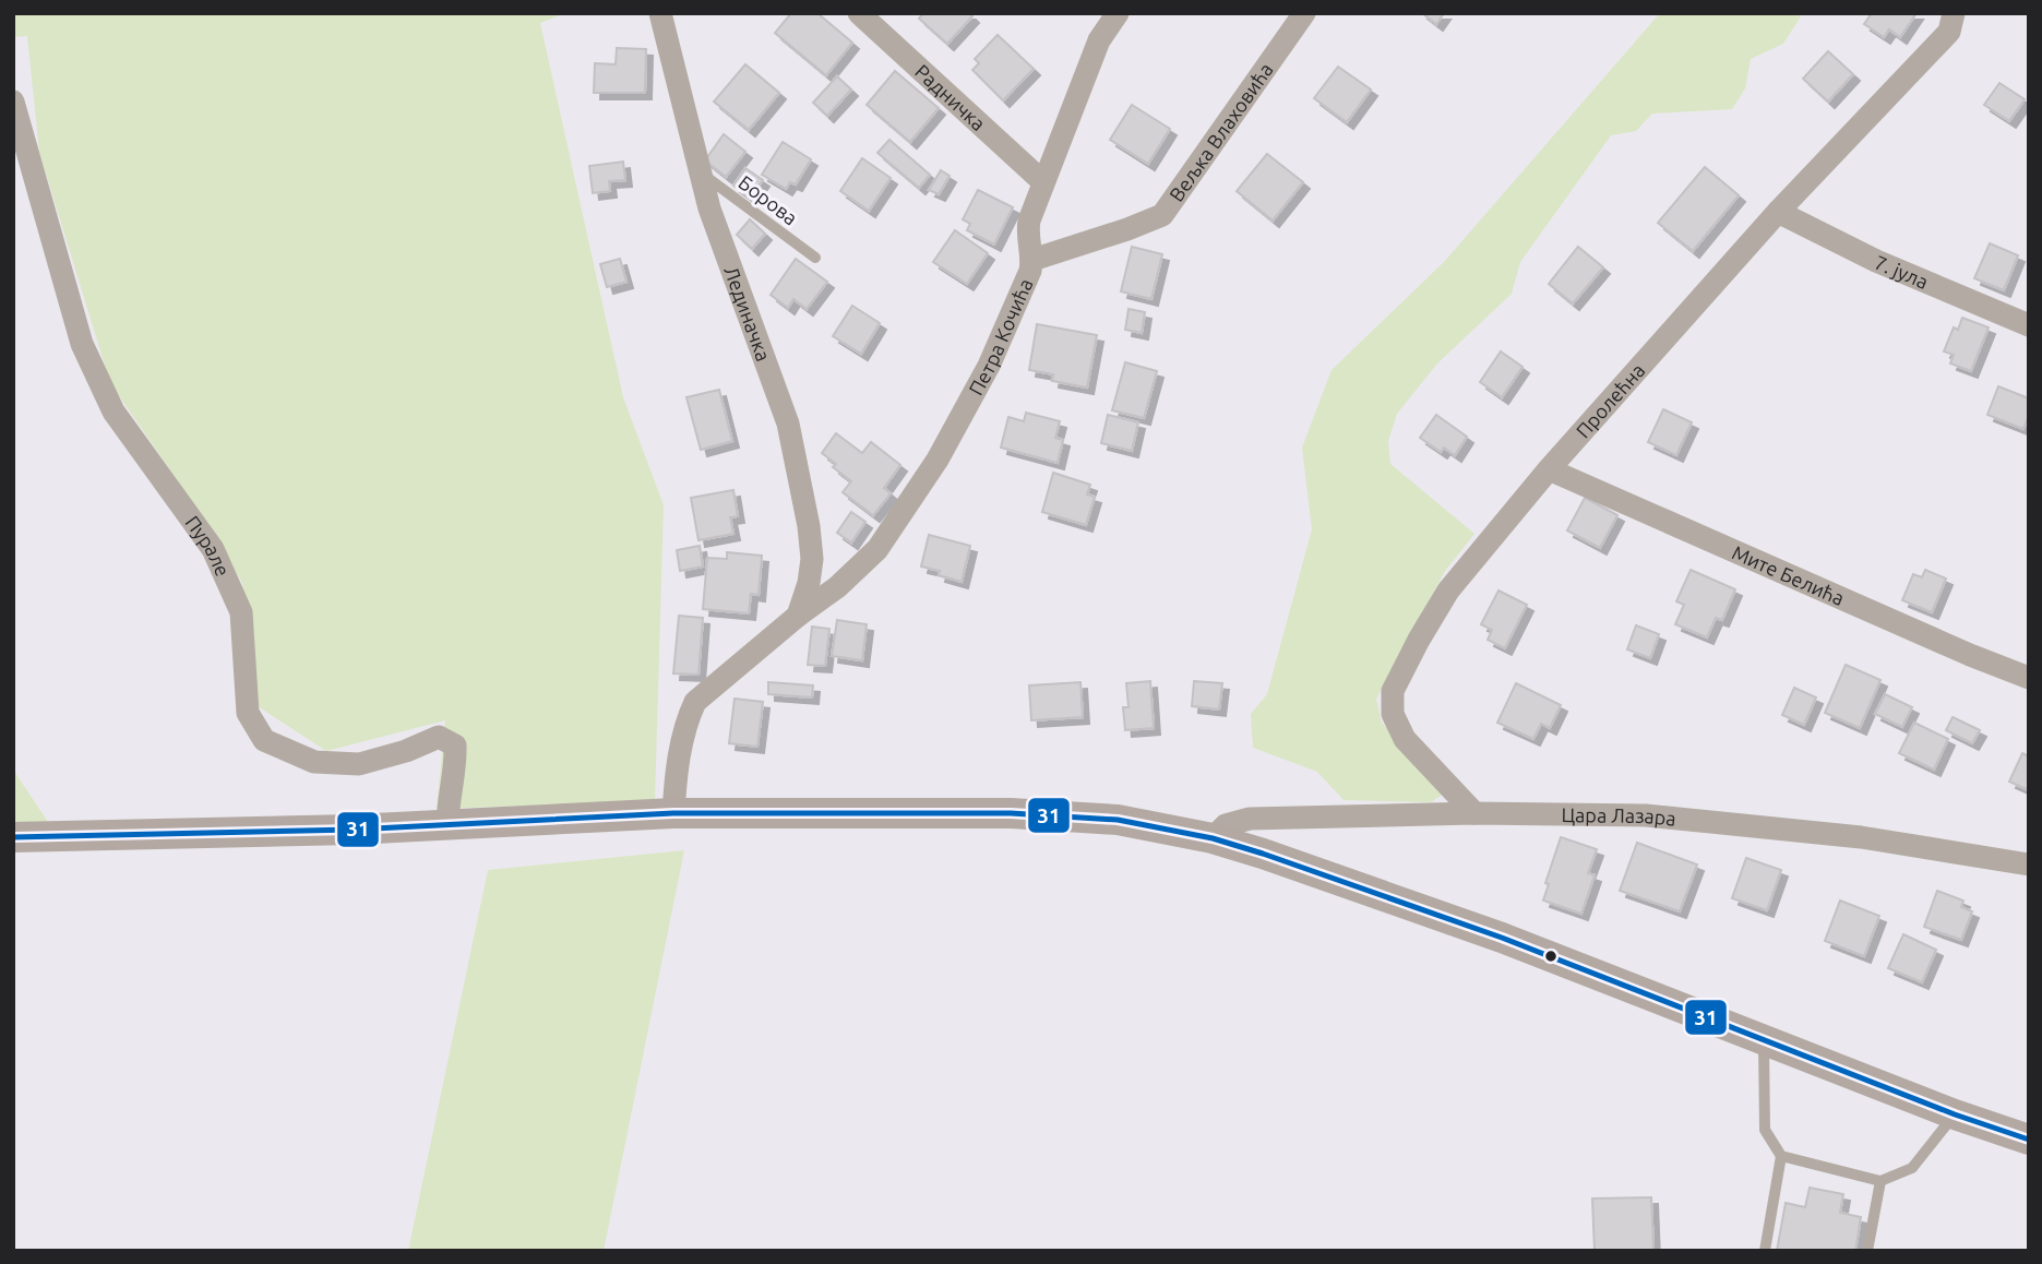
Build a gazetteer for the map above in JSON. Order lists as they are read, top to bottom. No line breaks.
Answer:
{"streets":{"street":["Радничка","Вељка Влаховића","7. јула","Лединачка","Петра Кочића","Пролећна","Пурале","Мите Белића","Цара Лазара"],"lane":["Борова"]},"crossings":[["Радничка","Петра Кочића"],["Вељка Влаховића","Петра Кочића"],["Борова","Лединачка"],["7. јула","Пролећна"],["Лединачка","Петра Кочића"],["Пролећна","Мите Белића"],["Пролећна","Цара Лазара"]],"lines":["transit line 31"]}
